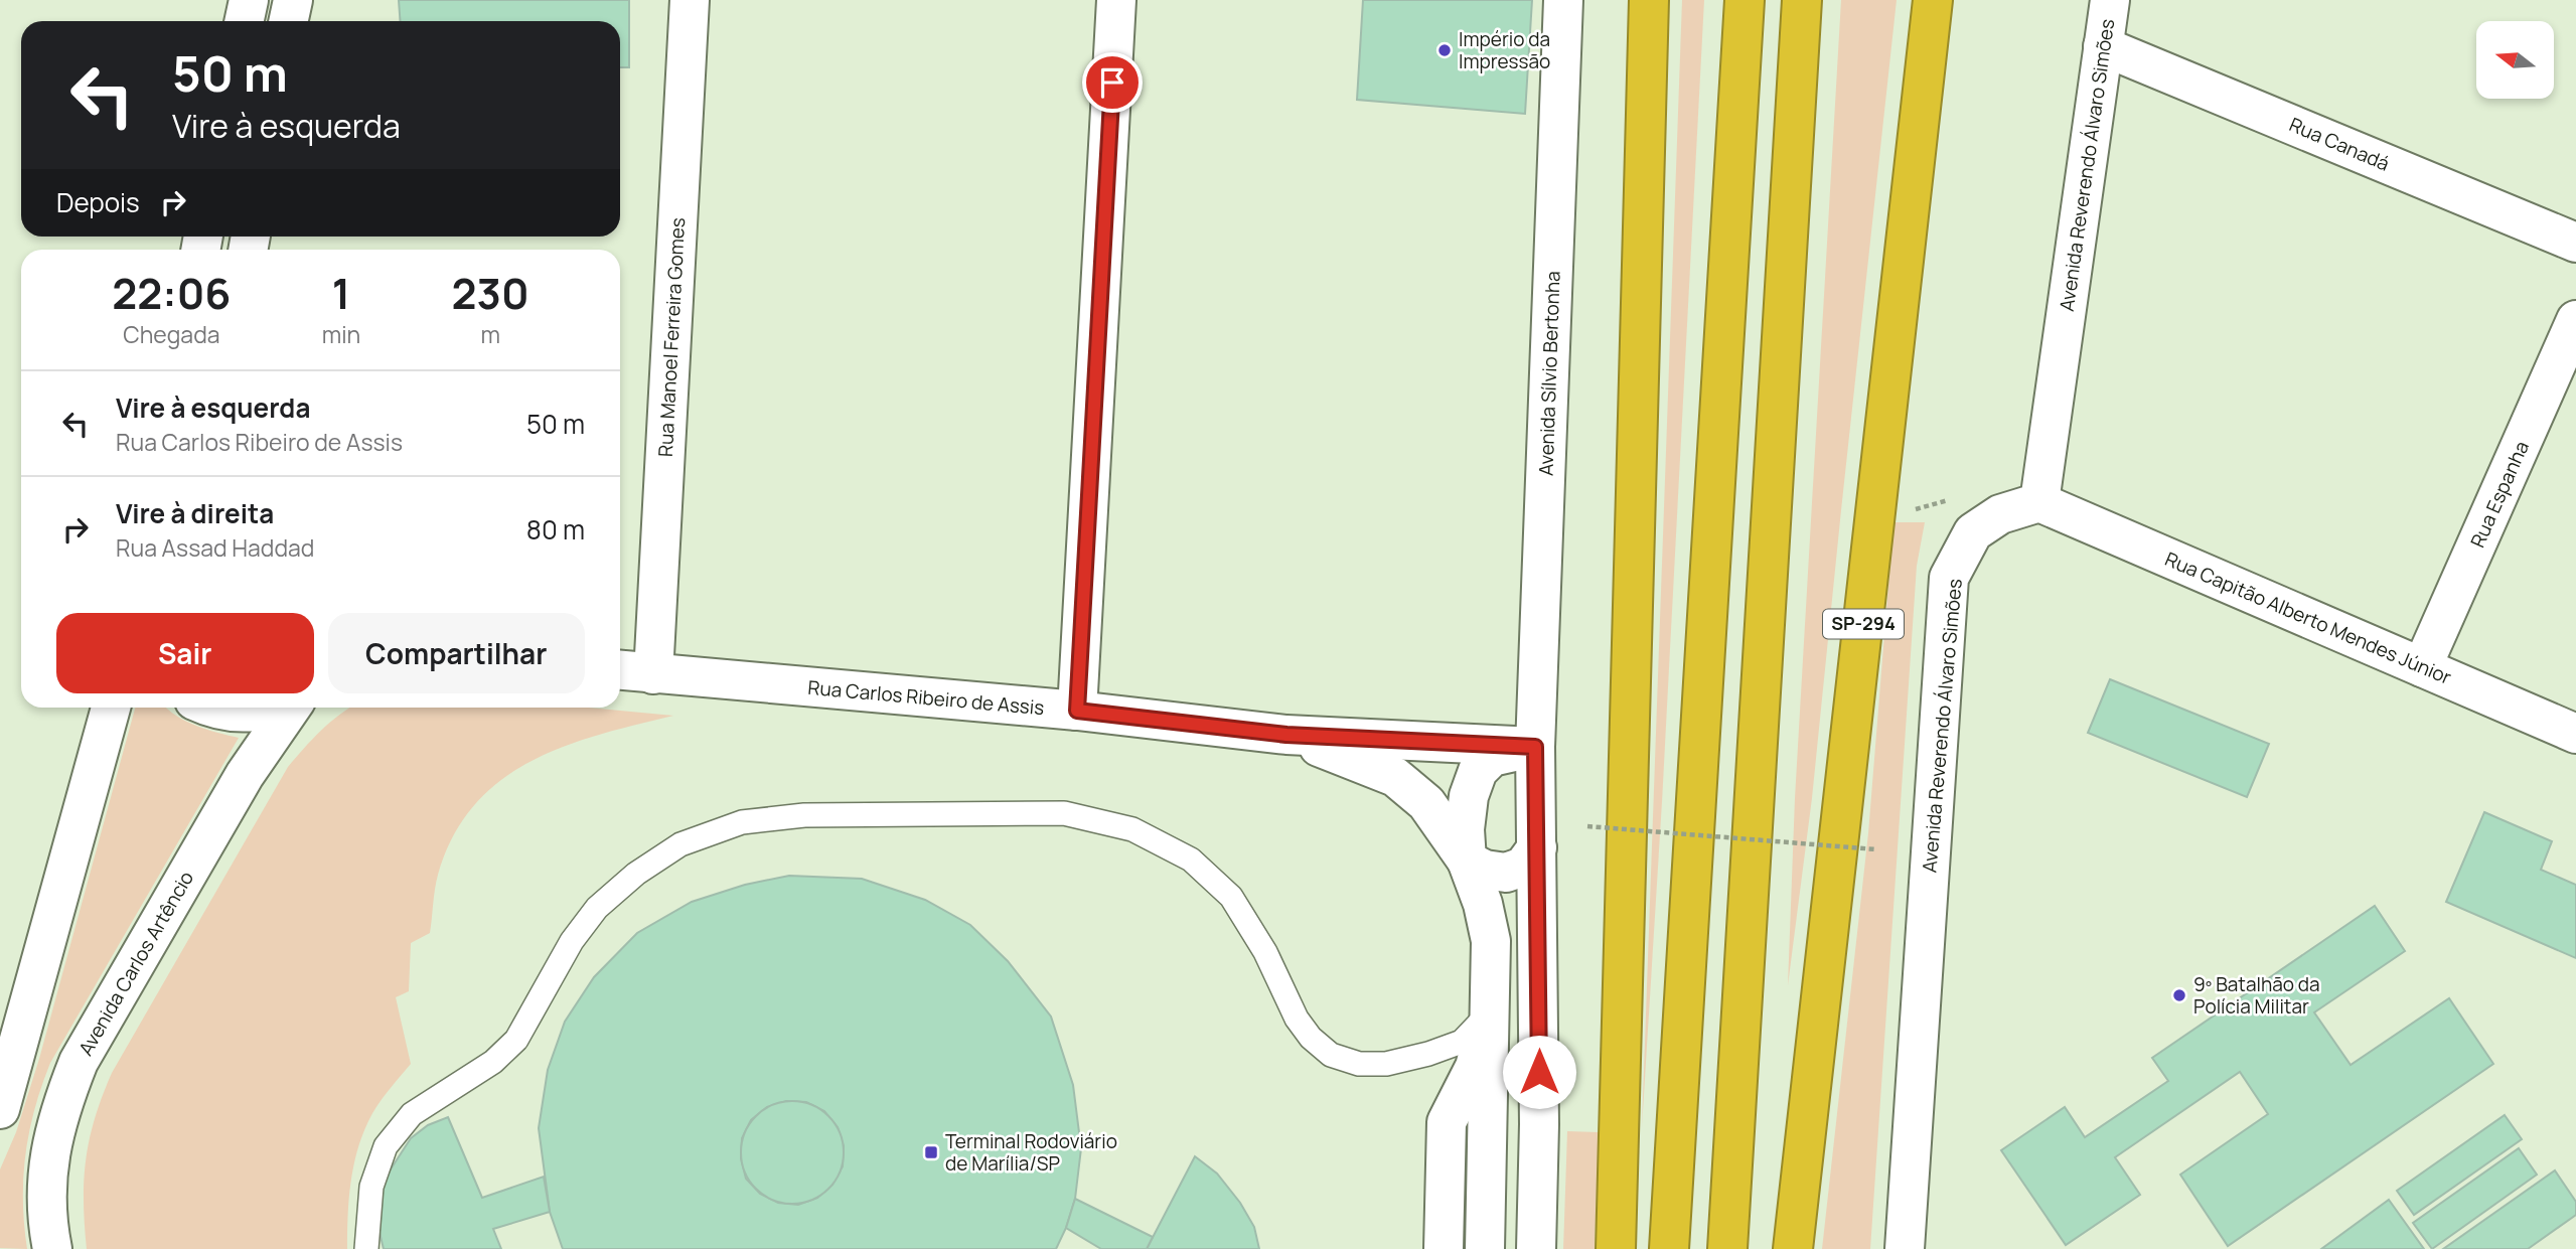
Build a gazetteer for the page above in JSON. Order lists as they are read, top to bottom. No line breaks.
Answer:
{"streets":{"highway":["SP-294"],"street":["Rua Canadá","Avenida Reverendo Álvaro Simões","Rua Manoel Ferreira Gomes","Avenida Sílvio Bertonha","Rua Espanha","Rua Capitão Alberto Mendes Júnior","Rua Carlos Ribeiro de Assis","Avenida Carlos Artêncio"]},"crossings":[["Rua Canadá","Avenida Reverendo Álvaro Simões"],["Avenida Reverendo Álvaro Simões","Rua Capitão Alberto Mendes Júnior"],["Rua Manoel Ferreira Gomes","Rua Carlos Ribeiro de Assis"],["Avenida Sílvio Bertonha","Rua Carlos Ribeiro de Assis"],["Rua Espanha","Rua Capitão Alberto Mendes Júnior"]],"places":{"other":["Império da Impressão","9º Batalhão da Polícia Militar"],"transit":["Terminal Rodoviário de Marília/SP"]},"north":"left","page":{"turn":["50 m","Vire à esquerda"],"then":"Depois","eta":["22:06","Chegada","1","min","230","m"],"list":[{"name":"Vire à esquerda","note":"Rua Carlos Ribeiro de Assis","value":"50 m"},{"name":"Vire à direita","note":"Rua Assad Haddad","value":"80 m"}],"buttons":["Sair","Compartilhar"]}}
